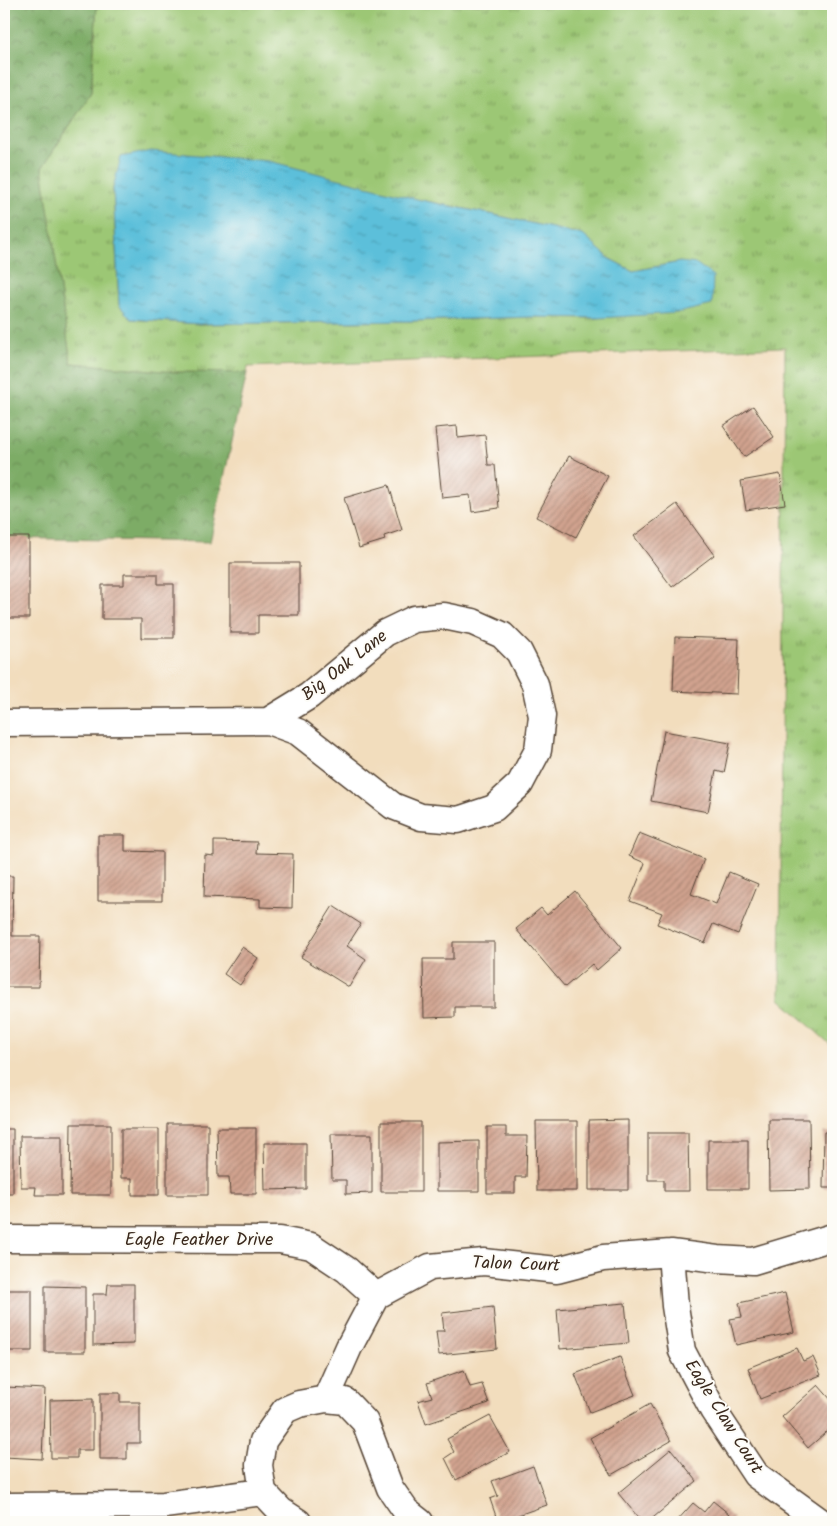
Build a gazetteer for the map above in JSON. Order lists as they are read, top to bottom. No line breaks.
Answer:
{"streets":{"street":["Big Oak Lane","Eagle Feather Drive","Talon Court","Eagle Claw Court"]},"crossings":[["Eagle Feather Drive","Talon Court"],["Talon Court","Eagle Claw Court"]]}
